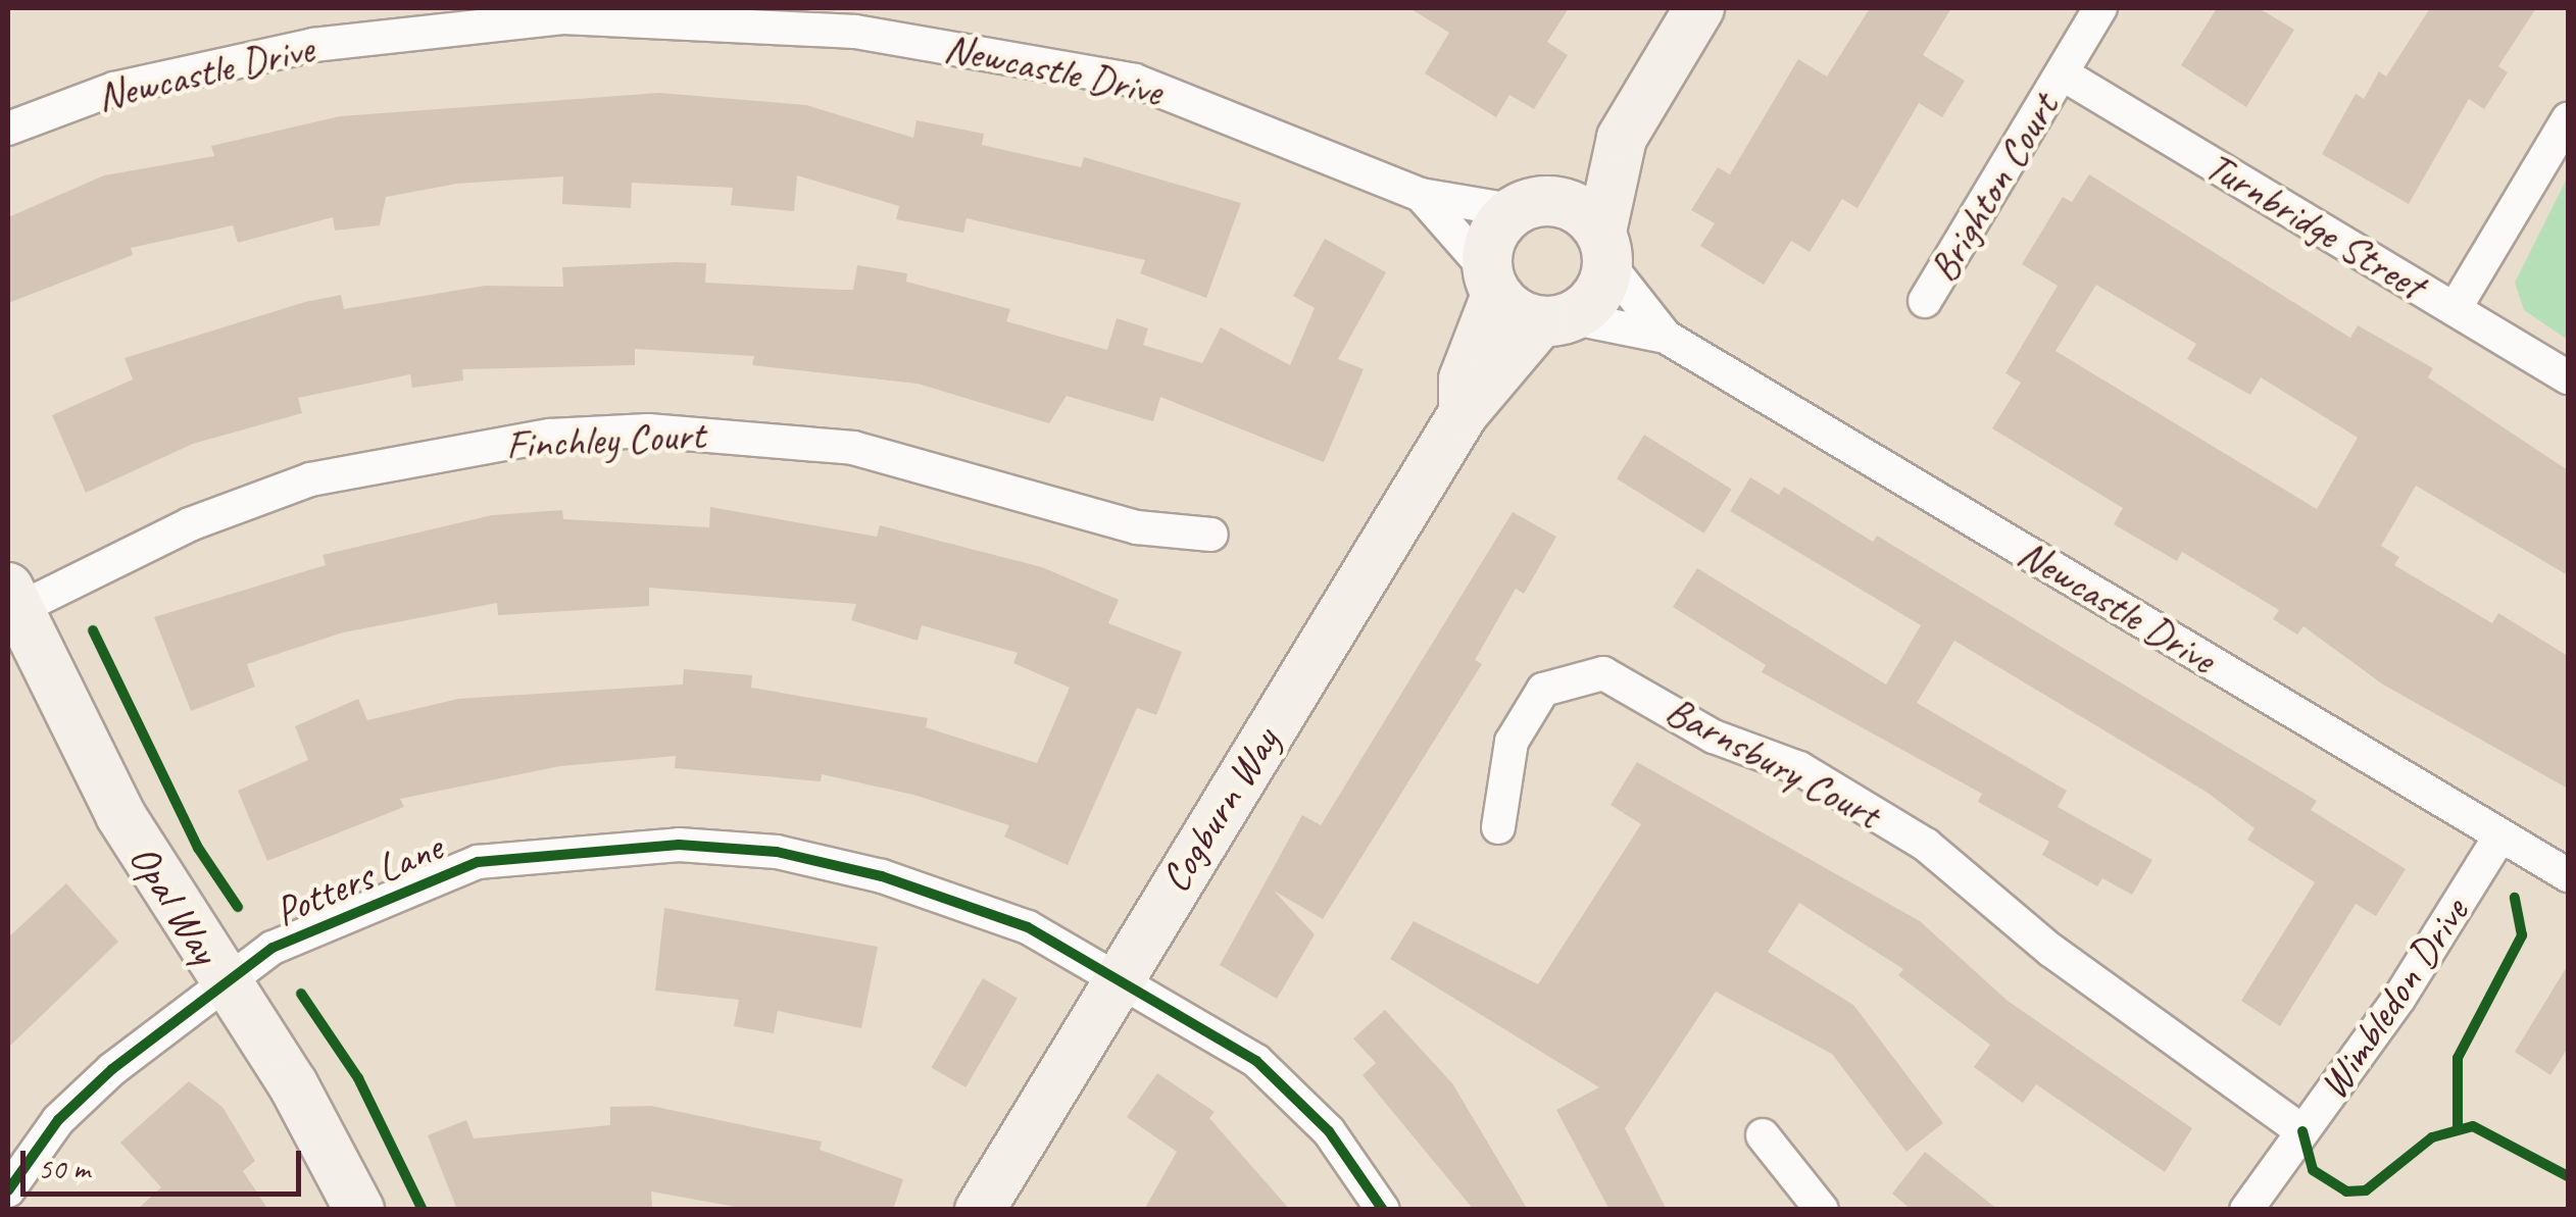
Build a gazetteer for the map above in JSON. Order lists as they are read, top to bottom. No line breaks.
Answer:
{"streets":{"street":["Newcastle Drive","Brighton Court","Turnbridge Street","Finchley Court","Barnsbury Court","Cogburn Way","Potters Lane","Opal Way","Wimbledon Drive"]},"crossings":[["Newcastle Drive","Cogburn Way"],["Newcastle Drive","Wimbledon Drive"],["Brighton Court","Turnbridge Street"],["Finchley Court","Opal Way"],["Barnsbury Court","Wimbledon Drive"],["Cogburn Way","Potters Lane"],["Potters Lane","Opal Way"]],"scale_bar":"50 m"}
